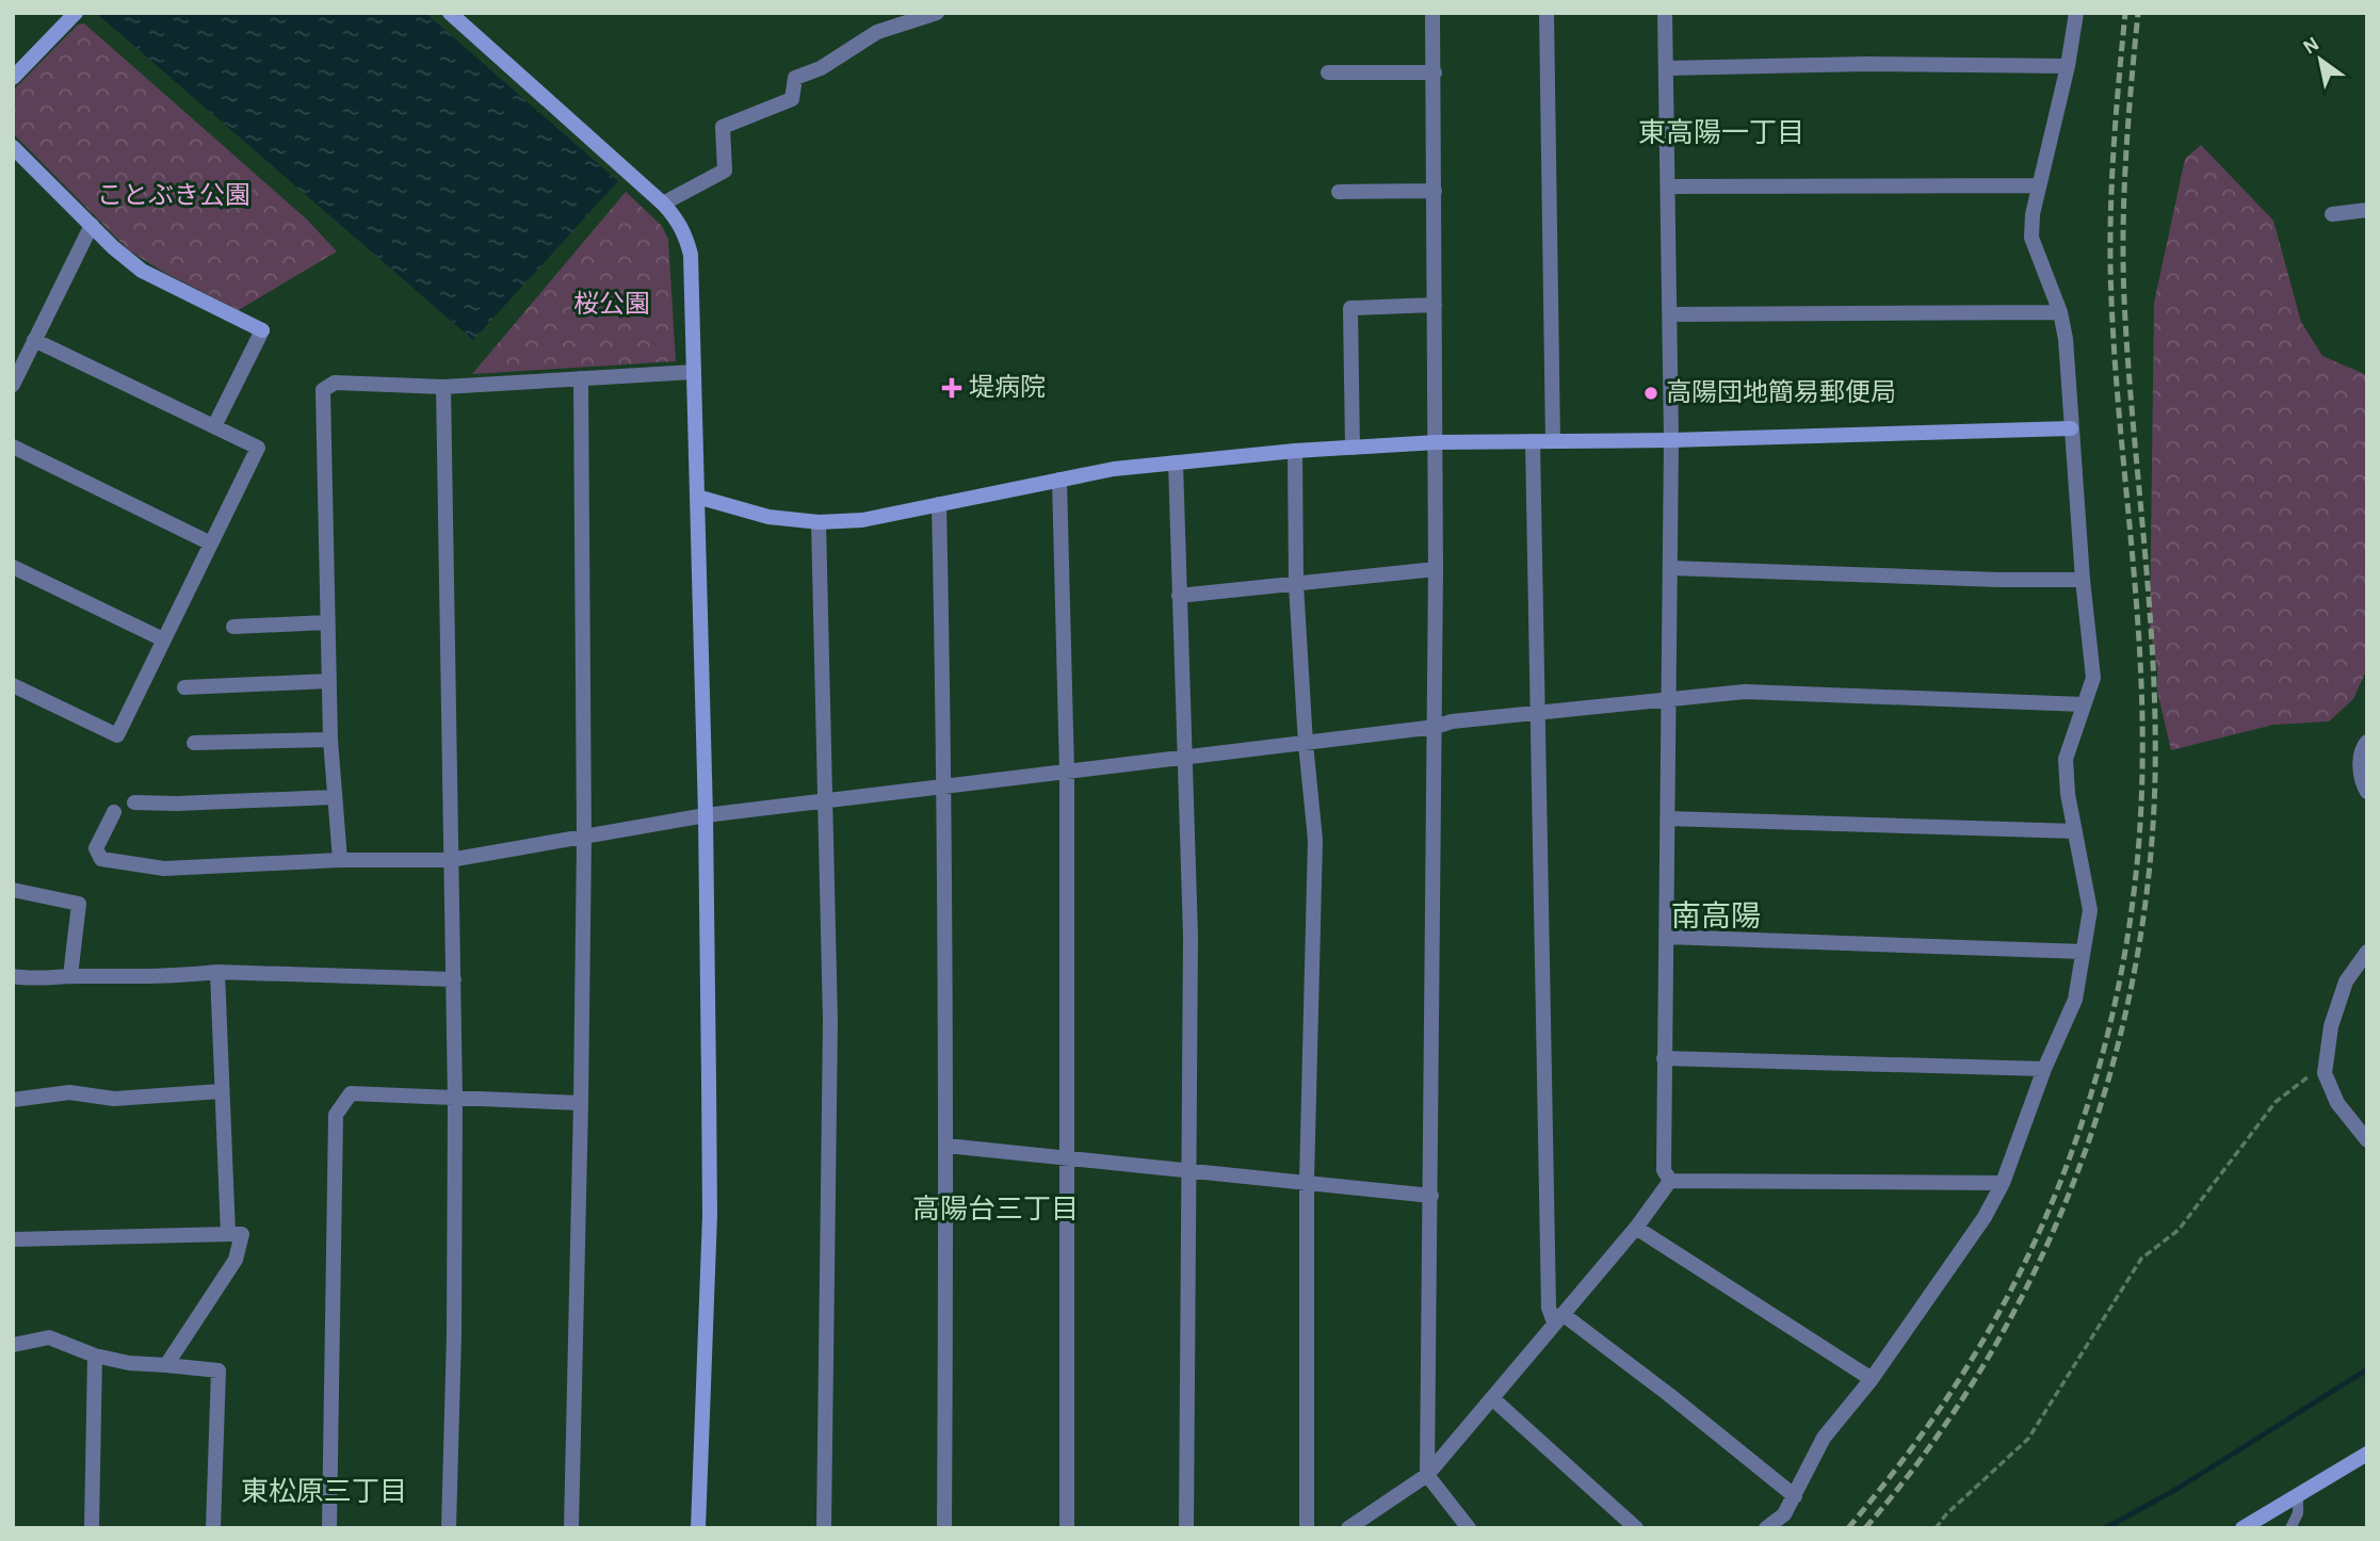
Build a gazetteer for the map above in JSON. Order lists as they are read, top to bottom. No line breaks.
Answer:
{"districts":["東高陽一丁目","南高陽","高陽台三丁目","東松原三丁目"],"parks":["ことぶき公園","桜公園"],"places":{"health":["堤病院"],"other":["高陽団地簡易郵便局"]},"north":"top left"}
